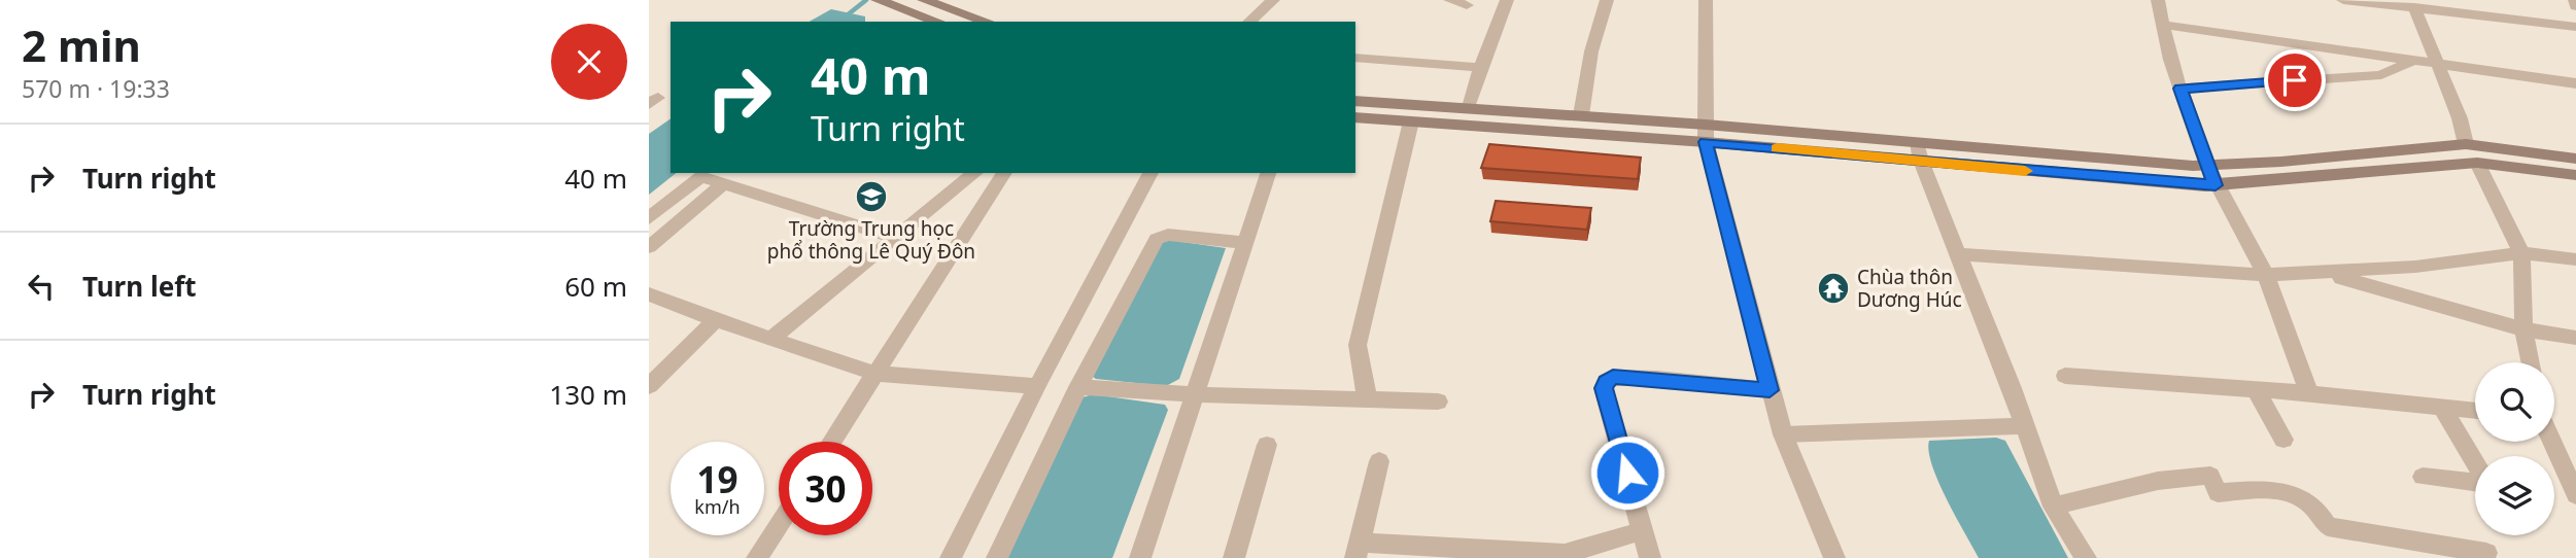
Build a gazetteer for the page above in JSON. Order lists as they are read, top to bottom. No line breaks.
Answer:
{"places":{"school or university":["Trường Trung học phổ thông Lê Quý Đôn"],"temple":["Chùa thôn Dương Húc"]},"page":{"heading":["2 min","570 m · 19:33"],"turn":["40 m","Turn right"],"list":[{"name":"Turn right","value":"40 m"},{"name":"Turn left","value":"60 m"},{"name":"Turn right","value":"130 m"}],"speed":"19 km/h","limit":"30"}}
